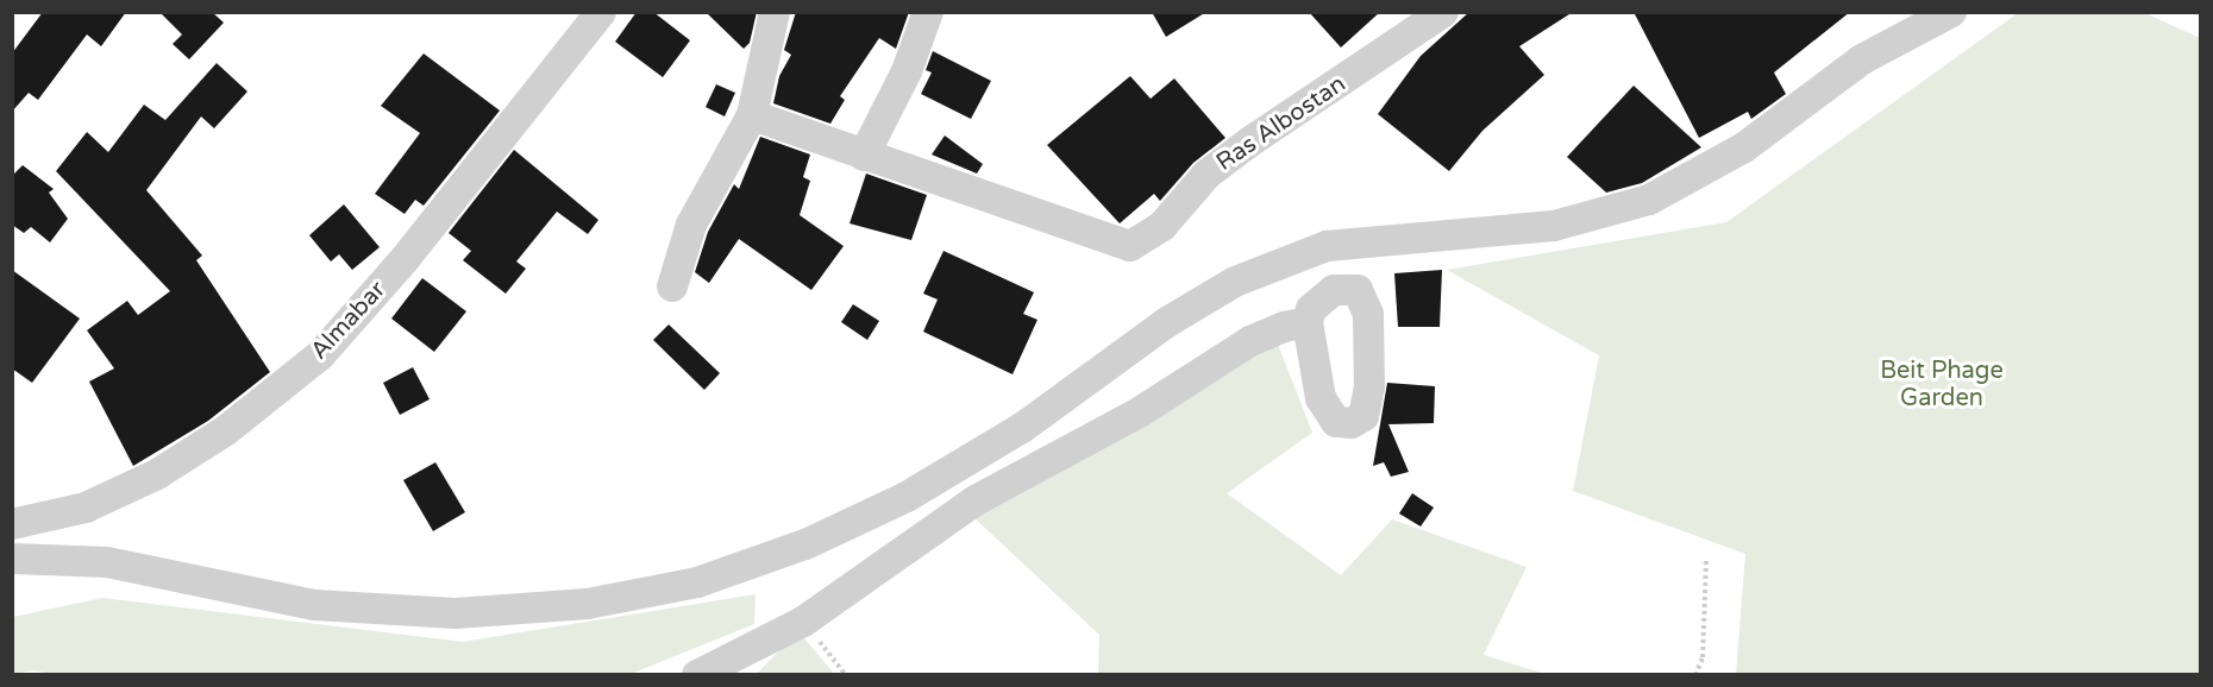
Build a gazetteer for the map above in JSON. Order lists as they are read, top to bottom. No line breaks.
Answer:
{"streets":{"street":["Ras Albostan","Almabar"]},"parks":["Beit Phage Garden"]}
